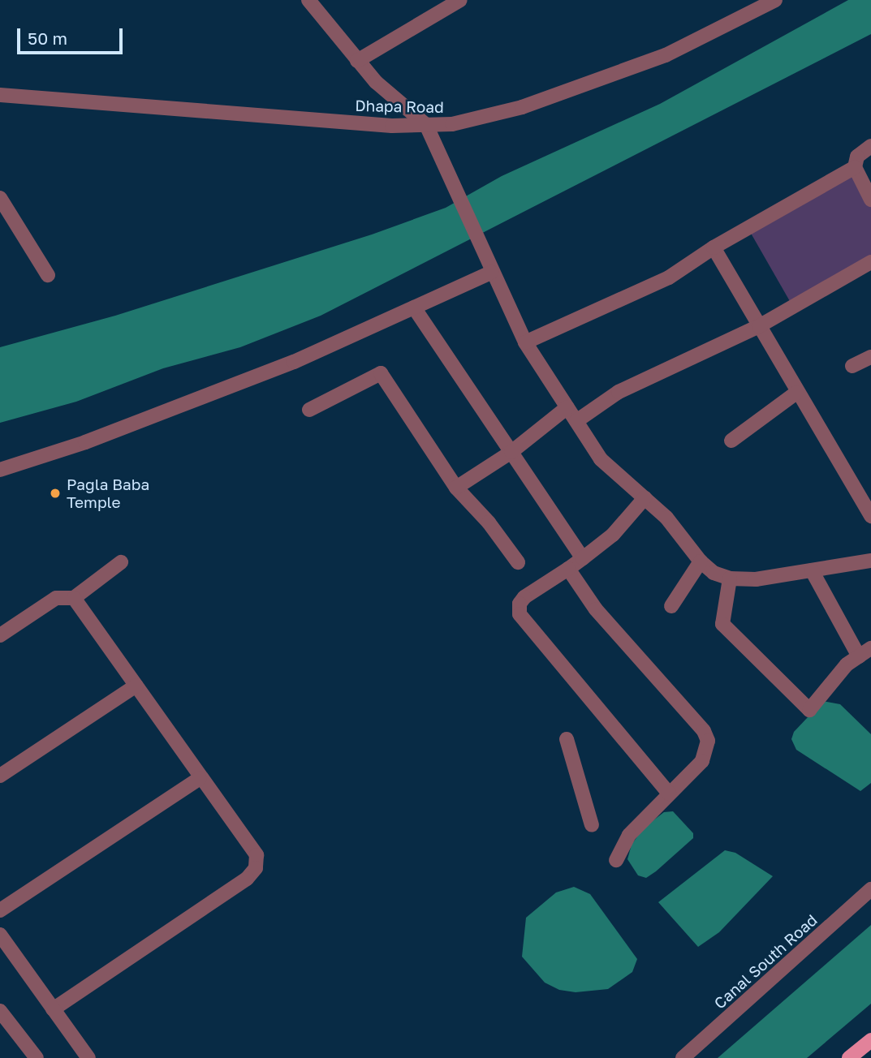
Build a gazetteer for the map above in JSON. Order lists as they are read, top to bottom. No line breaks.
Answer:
{"streets":{"street":["Dhapa Road","Canal South Road"]},"places":["Pagla Baba Temple"],"scale_bar":"50 m"}
